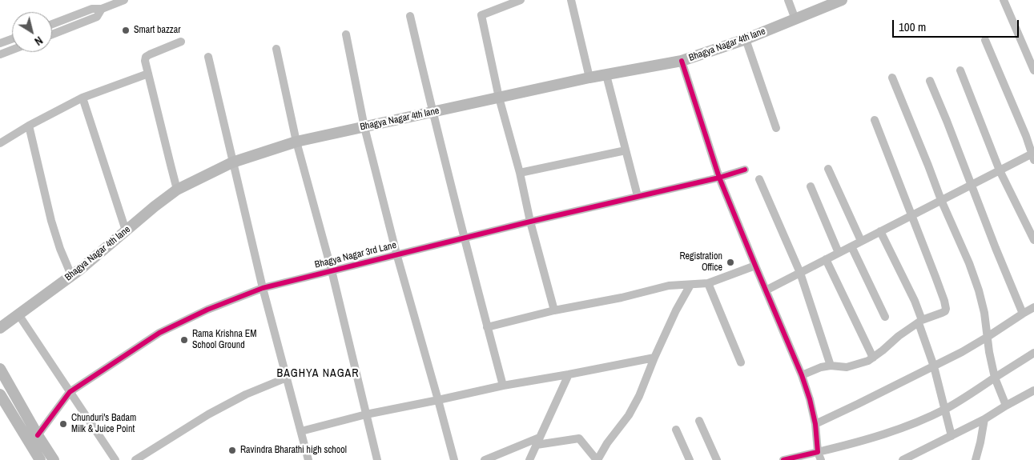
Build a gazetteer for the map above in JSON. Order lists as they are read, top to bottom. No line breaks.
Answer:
{"streets":{"main road":["Bhagya Nagar 4th lane"],"street":["Bhagya Nagar 3rd Lane"]},"districts":["BAGHYA NAGAR"],"places":["Smart bazzar","Registration Office","Rama Krishna EM School Ground","Chunduri's Badam Milk & Juice Point","Ravindra Bharathi high school"],"scale_bar":"100 m","north":"bottom right"}
